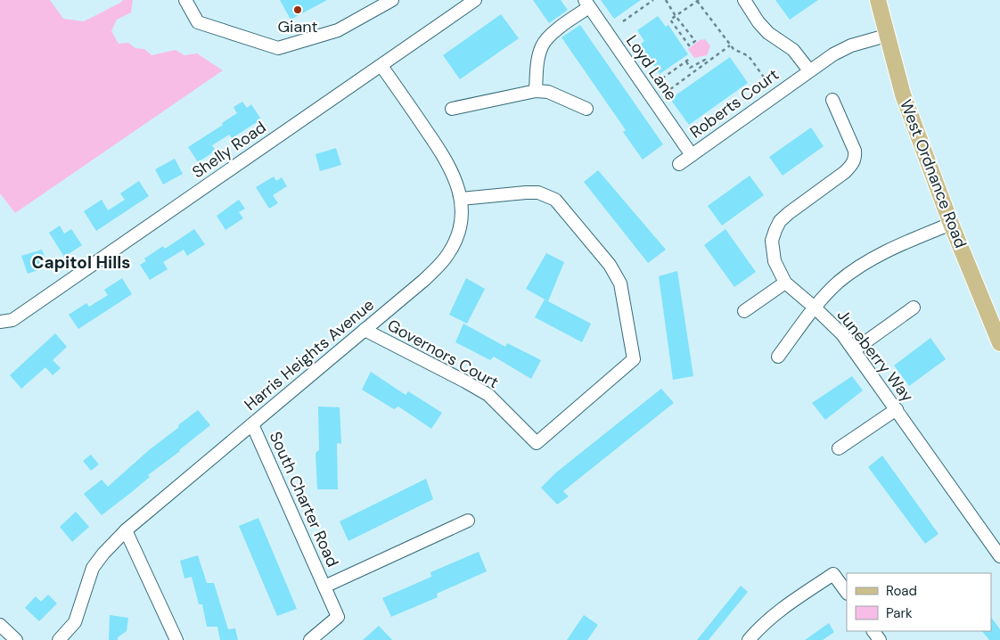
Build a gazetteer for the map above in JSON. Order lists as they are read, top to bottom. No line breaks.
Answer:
{"streets":{"main road":["West Ordnance Road"],"street":["Loyd Lane","Roberts Court","Shelly Road","Governors Court","Harris Heights Avenue","Juneberry Way","South Charter Road"]},"crossings":[["Loyd Lane","Roberts Court"],["Roberts Court","West Ordnance Road"],["Shelly Road","Harris Heights Avenue"],["Governors Court","Harris Heights Avenue"],["Harris Heights Avenue","South Charter Road"]],"districts":["Capitol Hills"],"places":["Giant"],"legend":["Road","Park"]}
